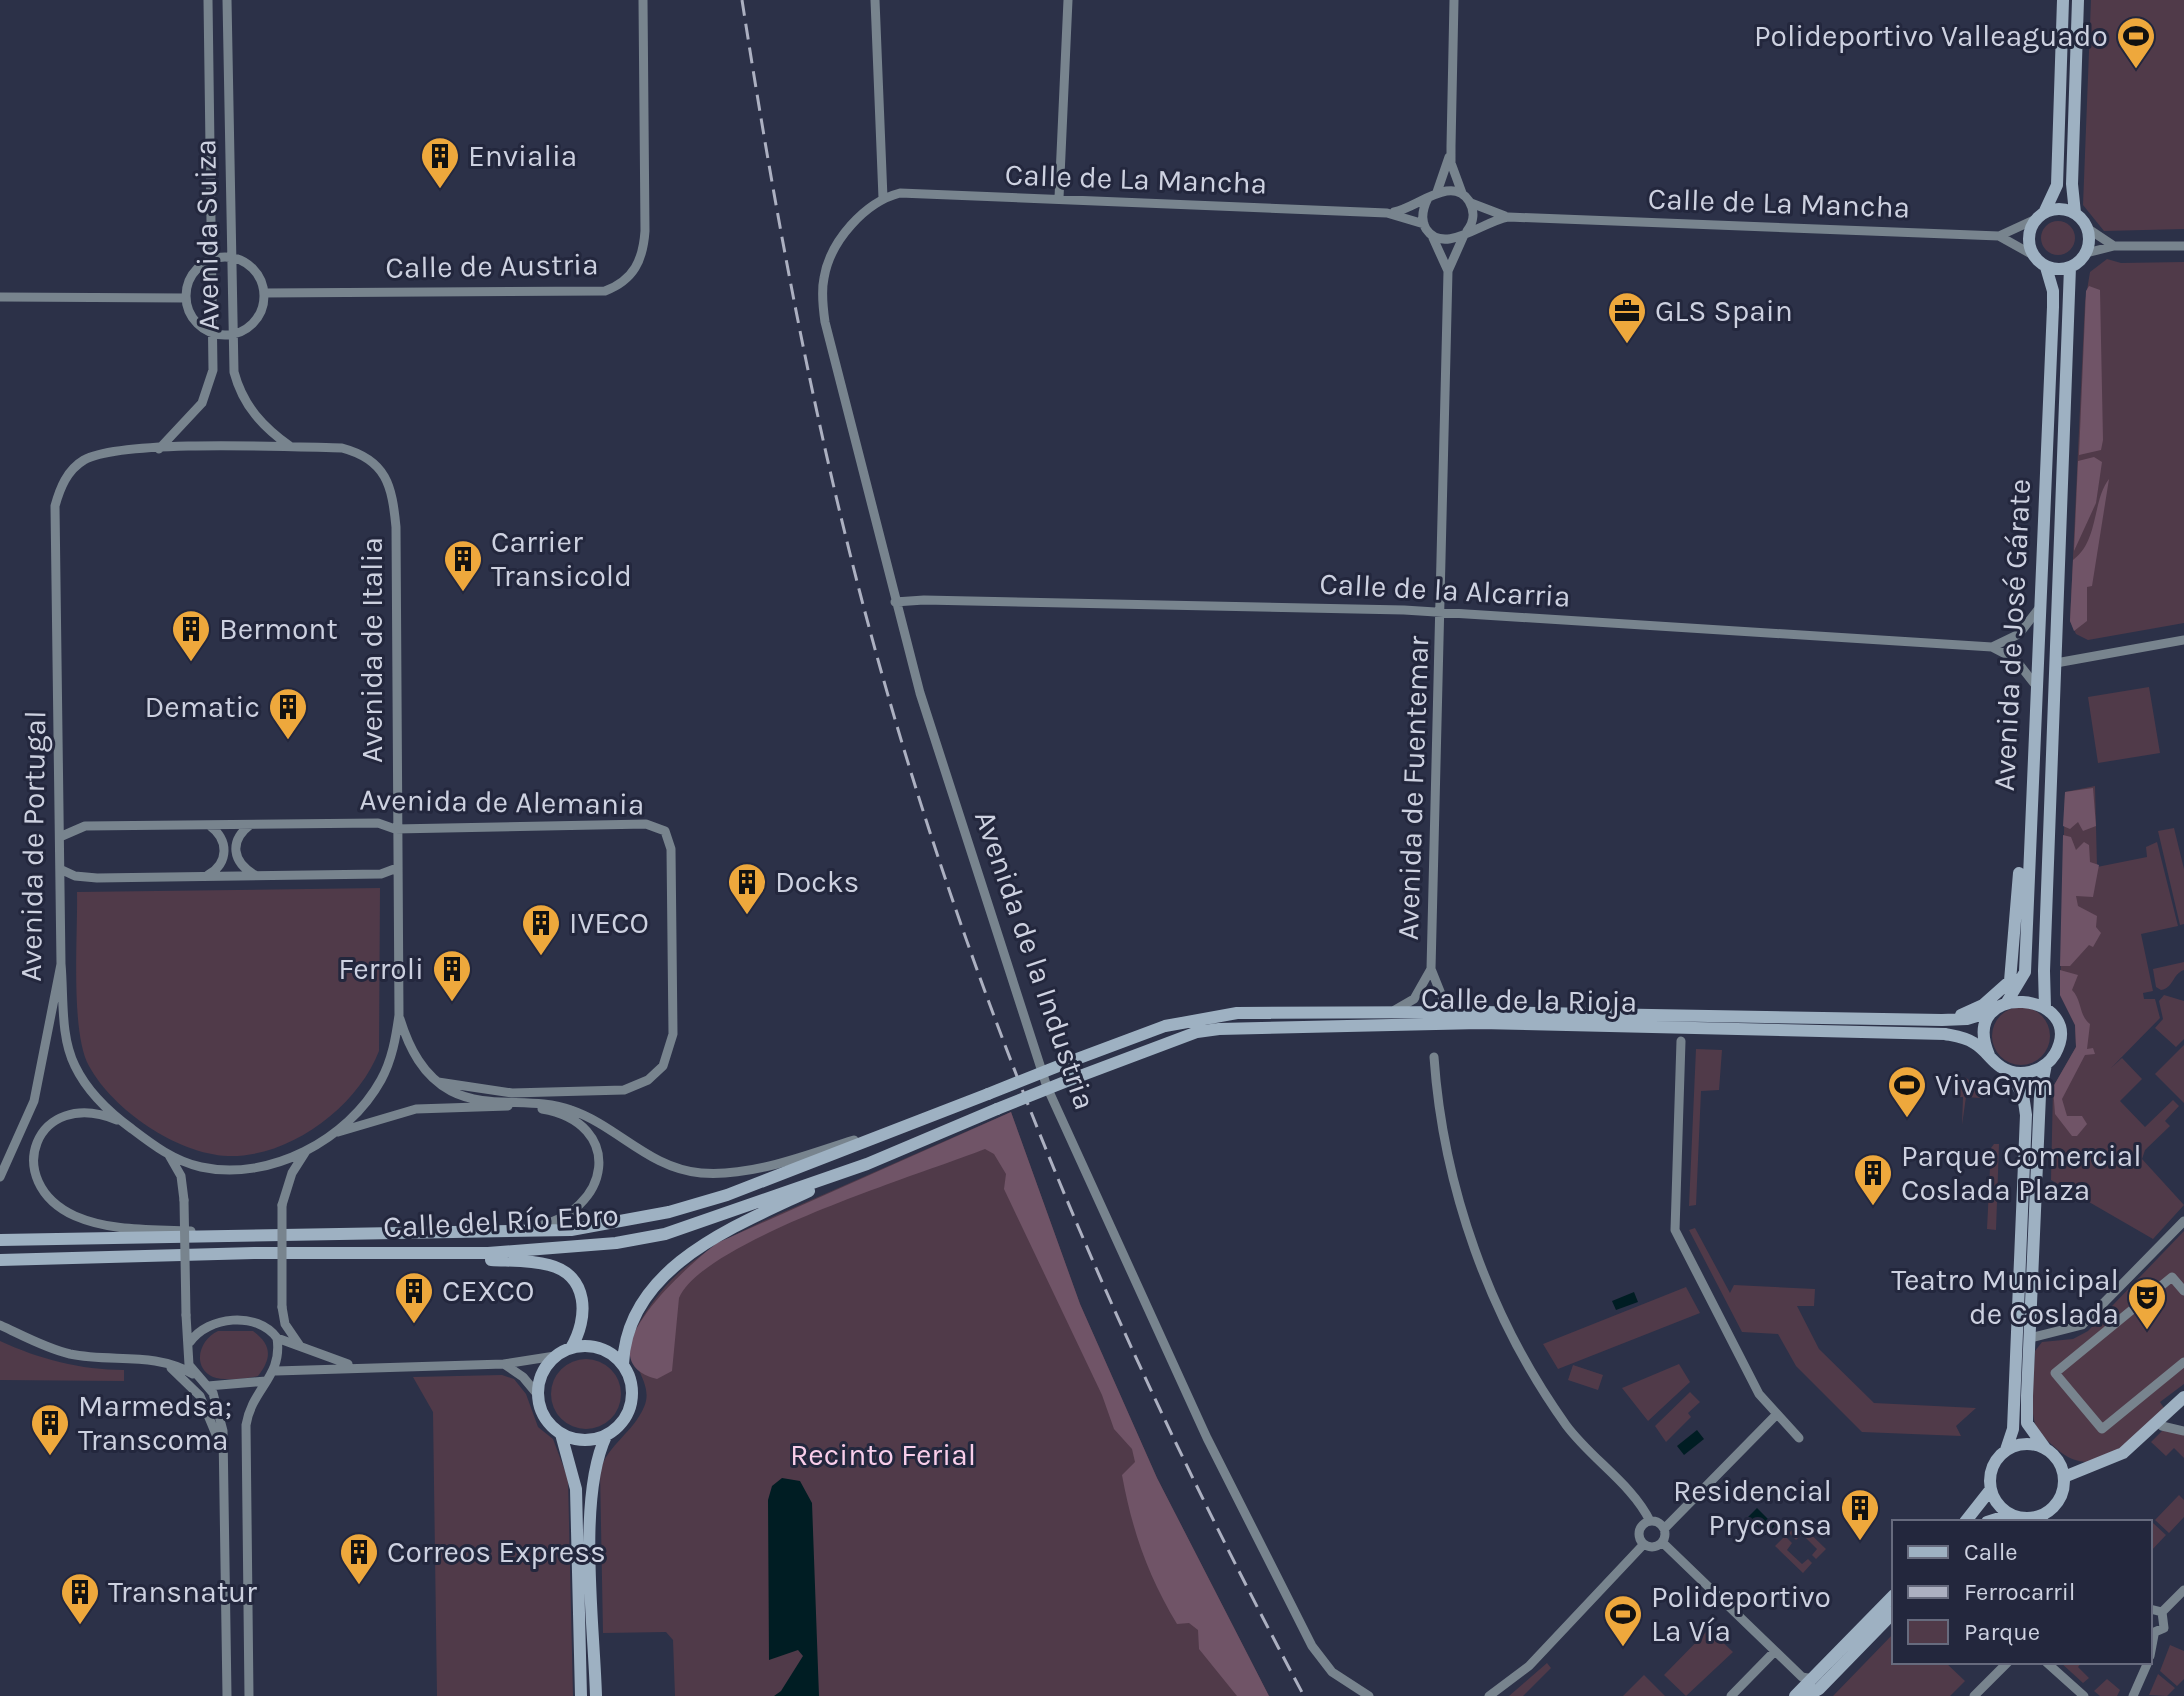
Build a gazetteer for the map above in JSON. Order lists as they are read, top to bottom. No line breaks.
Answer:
{"streets":{"main road":["Avenida de José Gárate","Calle de la Rioja","Calle del Río Ebro"],"street":["Calle de La Mancha","Avenida Suiza","Calle de Austria","Calle de la Alcarria","Avenida de Italia","Avenida de Fuentemar","Avenida de Alemania","Avenida de Portugal","Avenida de la Industria"]},"crossings":[["Calle de La Mancha","Avenida de José Gárate"],["Calle de La Mancha","Avenida de Fuentemar"],["Calle de La Mancha","Avenida de la Industria"],["Avenida Suiza","Avenida de Italia"],["Avenida Suiza","Avenida de Portugal"],["Calle de la Alcarria","Avenida de Fuentemar"],["Calle de la Alcarria","Avenida de la Industria"],["Avenida de José Gárate","Calle de la Rioja"],["Avenida de Italia","Avenida de Alemania"],["Avenida de Fuentemar","Calle de la Rioja"],["Avenida de Alemania","Avenida de Portugal"],["Calle de la Rioja","Calle del Río Ebro"]],"parks":["Recinto Ferial"],"places":{"sports":["Polideportivo Valleaguado","VivaGym","Polideportivo La Vía"],"building":["Envialia","Carrier Transicold","Bermont","Dematic","Docks","IVECO","Ferroli","Parque Comercial Coslada Plaza","CEXCO","Marmedsa; Transcoma","Residencial Pryconsa","Correos Express","Transnatur"],"office":["GLS Spain"],"theatre":["Teatro Municipal de Coslada"]},"legend":["Calle","Ferrocarril","Parque"]}
